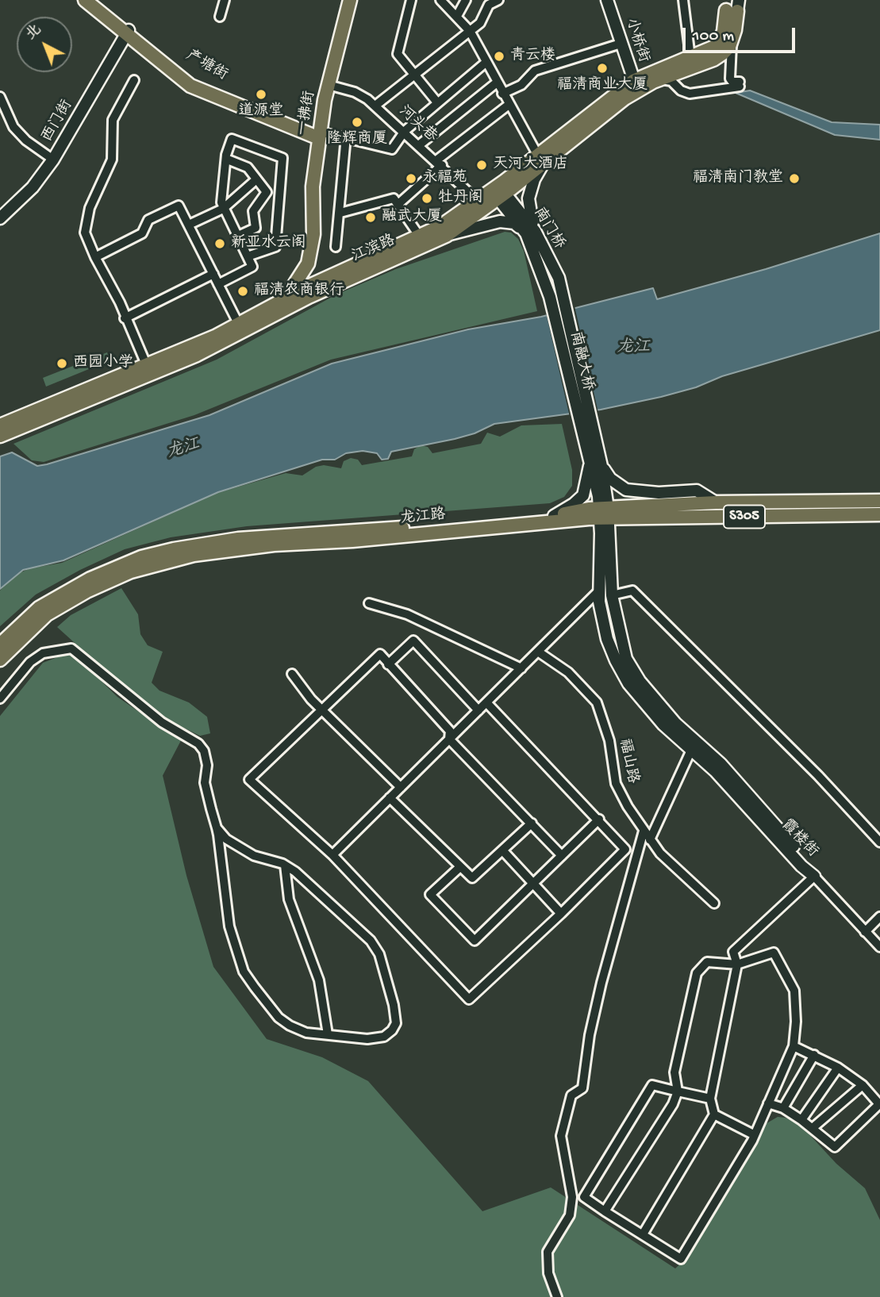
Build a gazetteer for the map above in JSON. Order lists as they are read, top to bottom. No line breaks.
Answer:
{"streets":{"main road":["产塘街","一拂街","江滨路","S305","龙江路"],"street":["小桥街","西门街","河头巷","南门桥","南融大桥","福山路","霞楼街"]},"crossings":[["小桥街","江滨路"],["产塘街","一拂街"],["产塘街","西门街"],["一拂街","河头巷"],["一拂街","江滨路"],["河头巷","江滨路"],["南门桥","江滨路"],["南门桥","南融大桥"],["龙江路","霞楼街"]],"water":["龙江"],"places":["青云楼","福清商业大厦","道源堂","隆辉商厦","天河大酒店","永福苑","福清南门教堂","牡丹阁","融武大厦","新亚水云阁","福清农商银行","西园小学"],"scale_bar":"100 m","north":"top left"}
